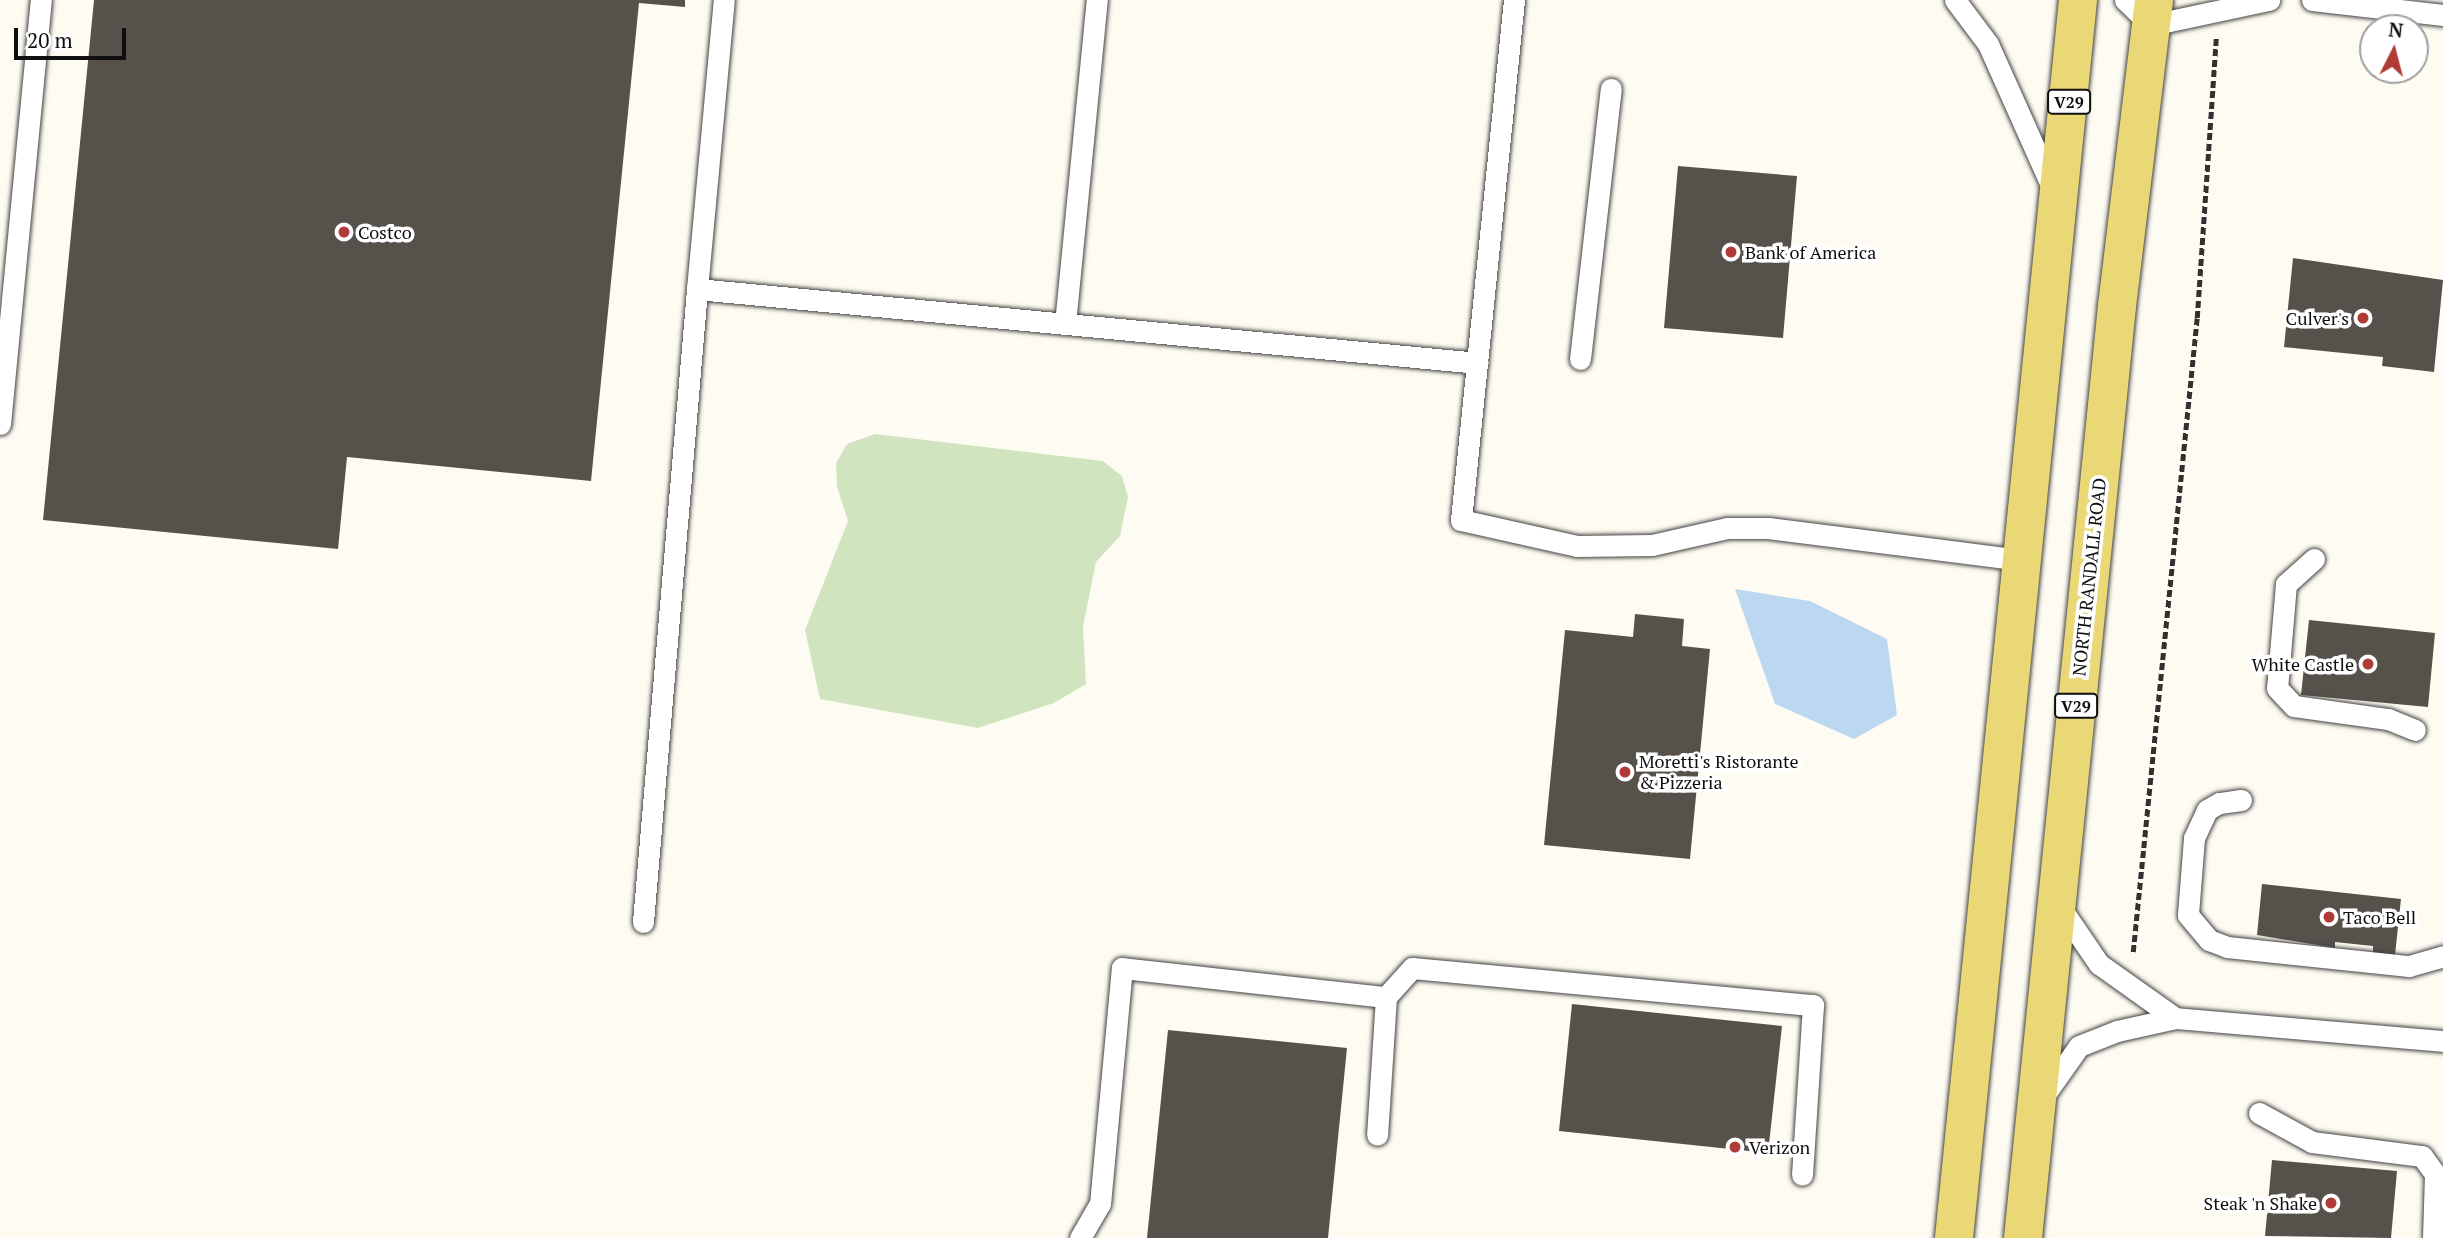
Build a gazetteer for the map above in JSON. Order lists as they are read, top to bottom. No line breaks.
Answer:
{"streets":{"main road":["V29","NORTH RANDALL ROAD"]},"places":["Costco","Bank of America","Culver's","White Castle","Moretti's Ristorante & Pizzeria","Taco Bell","Verizon","Steak 'n Shake"],"scale_bar":"20 m","north":"top"}
